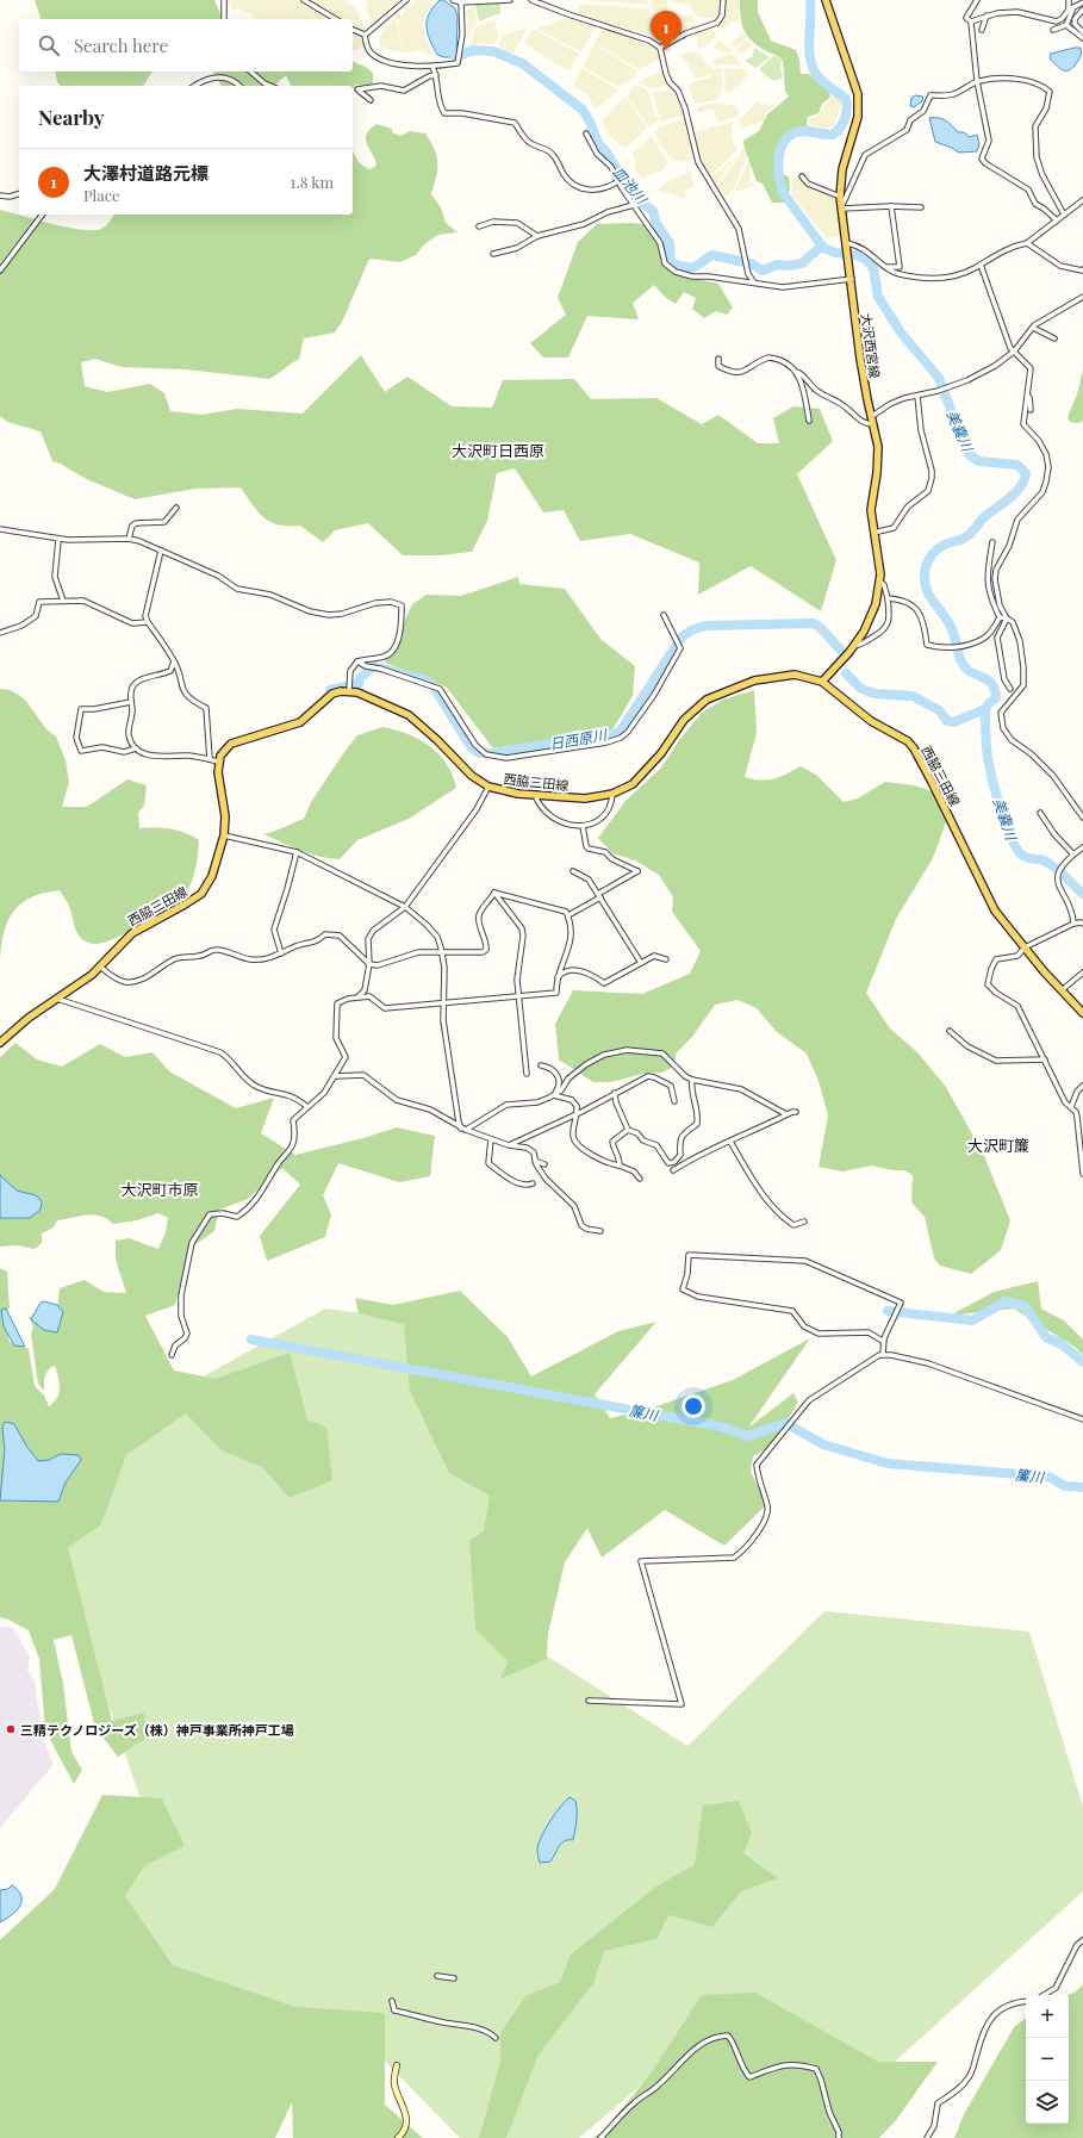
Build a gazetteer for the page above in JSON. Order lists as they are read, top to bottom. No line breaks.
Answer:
{"streets":{"main road":["大沢西宮線","西脇三田線"]},"crossings":[["大沢西宮線","西脇三田線"]],"districts":["大沢町日西原","大沢町簾","大沢町市原"],"water":["皿池川","美嚢川","日西原川","簾川"],"places":["三精テクノロジーズ（株）神戸事業所神戸工場"],"page":{"pins":"1","search":"Search here","heading":"Nearby","list":[{"mark":"1","name":"大澤村道路元標","note":"Place","value":"1.8 km"}],"map_buttons":["+","−"]}}
